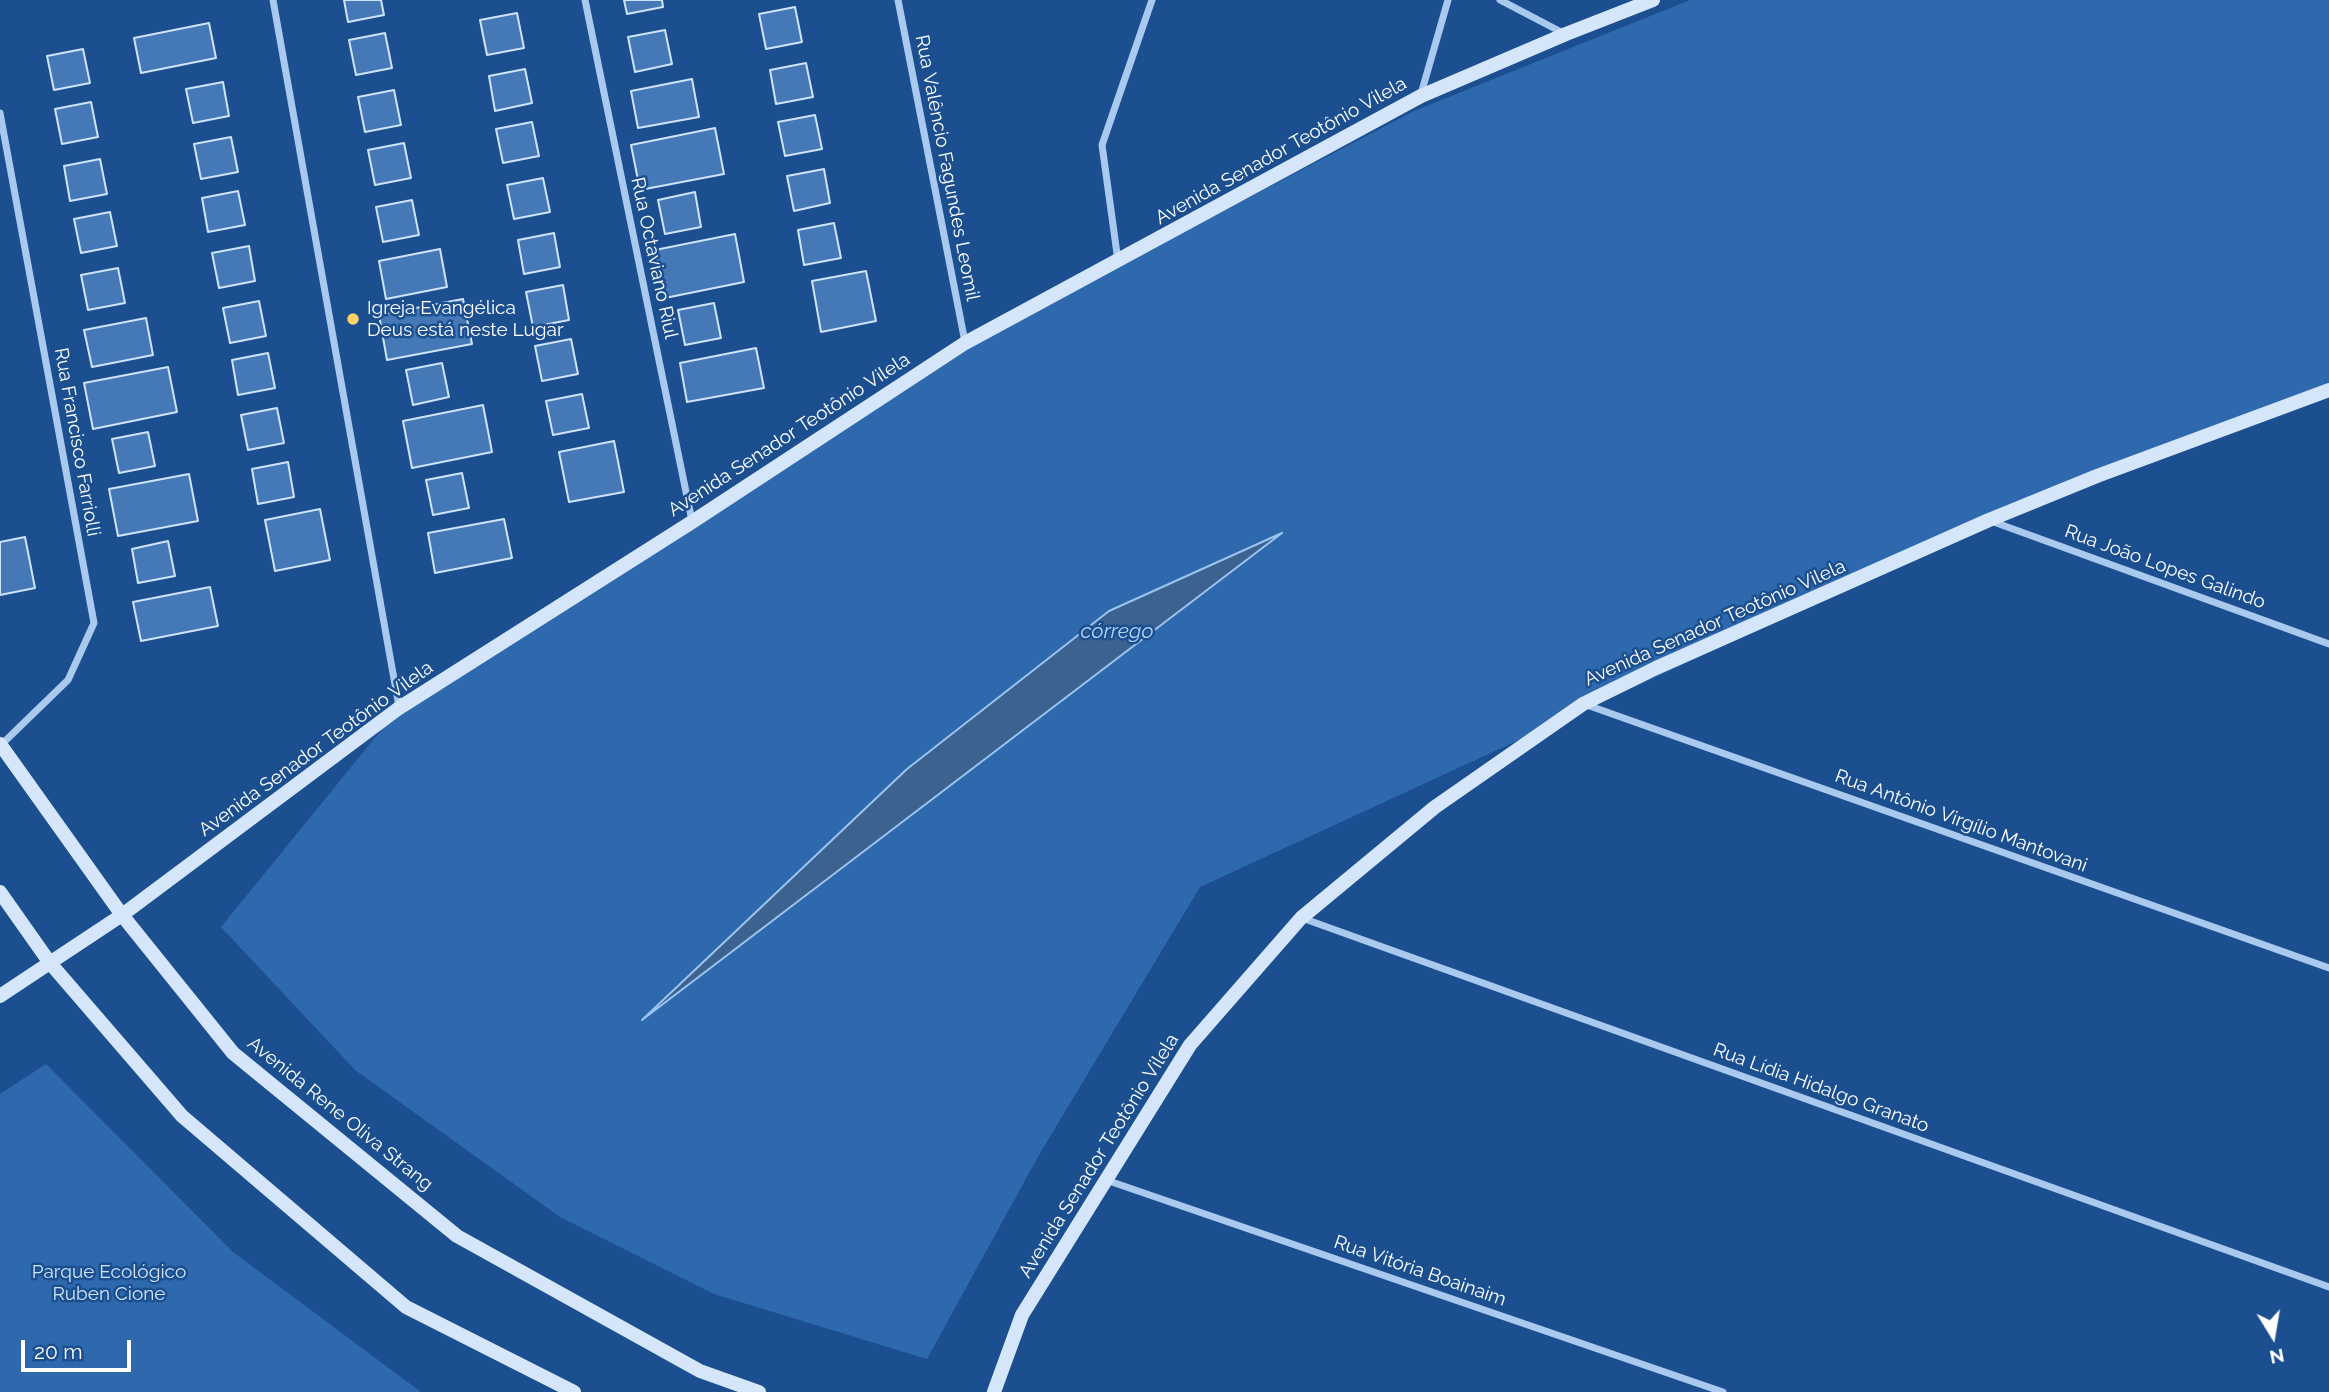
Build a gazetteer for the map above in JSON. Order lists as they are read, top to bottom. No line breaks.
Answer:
{"streets":{"street":["Avenida Senador Teotônio Vilela","Rua Valêncio Fagundes Leomil","Rua Octaviano Riul","Rua Francisco Farriolli","Rua João Lopes Galindo","Rua Antônio Virgílio Mantovani","Rua Lídia Hidalgo Granato","Avenida Rene Oliva Strang","Rua Vitória Boainaim"]},"crossings":[["Avenida Senador Teotônio Vilela","Rua Valêncio Fagundes Leomil"],["Avenida Senador Teotônio Vilela","Rua Octaviano Riul"],["Avenida Senador Teotônio Vilela","Rua João Lopes Galindo"],["Avenida Senador Teotônio Vilela","Rua Antônio Virgílio Mantovani"],["Avenida Senador Teotônio Vilela","Rua Lídia Hidalgo Granato"],["Avenida Senador Teotônio Vilela","Avenida Rene Oliva Strang"],["Avenida Senador Teotônio Vilela","Rua Vitória Boainaim"],["Rua Francisco Farriolli","Avenida Rene Oliva Strang"]],"water":["córrego"],"parks":["Parque Ecológico Ruben Cione"],"places":["Igreja Evangélica Deus está neste Lugar"],"scale_bar":"20 m","north":"bottom"}
